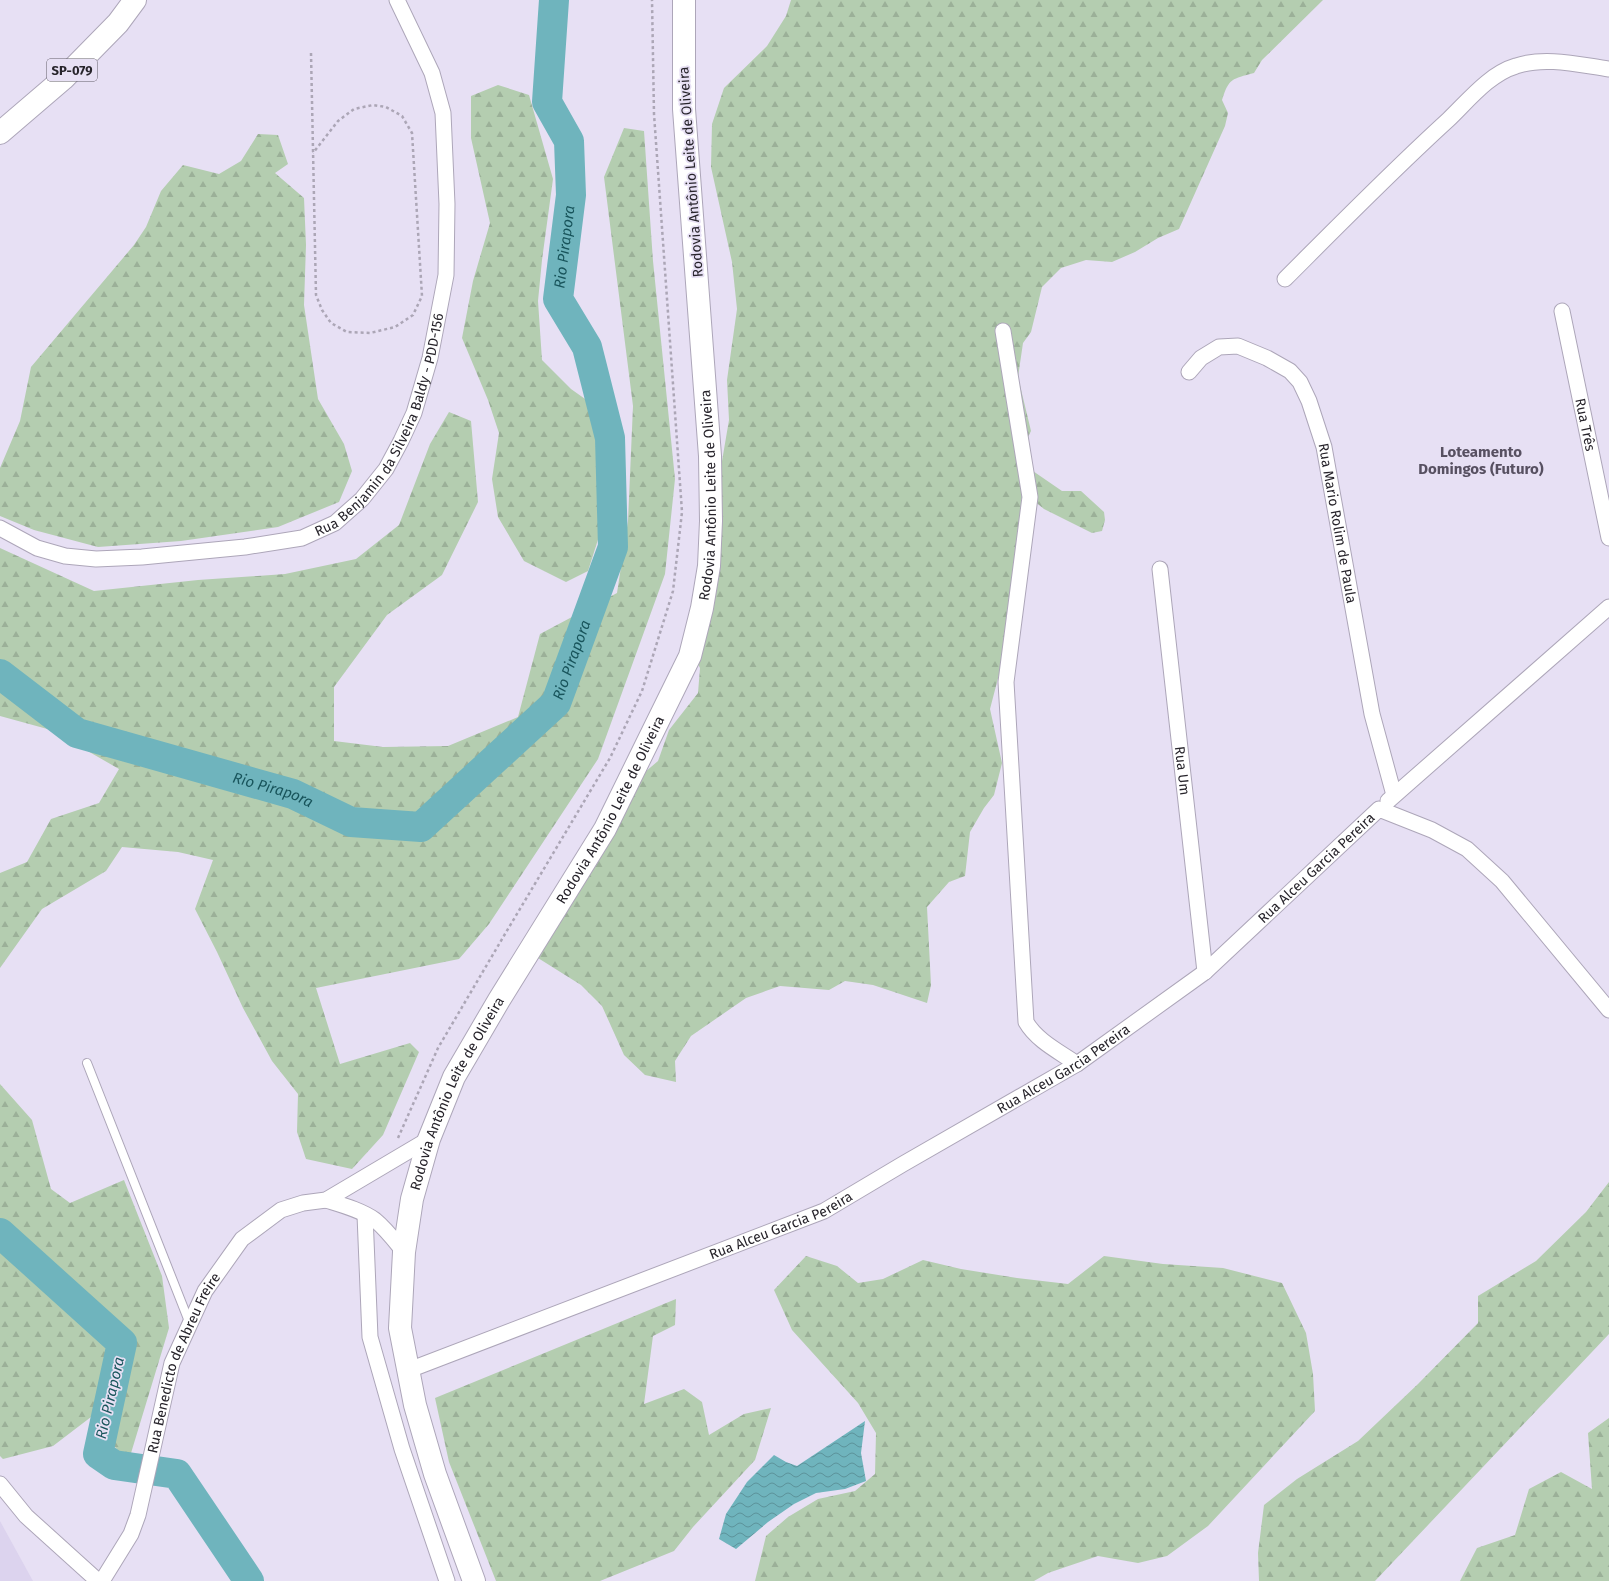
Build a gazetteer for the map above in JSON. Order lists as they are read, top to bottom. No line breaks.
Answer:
{"streets":{"main road":["SP-079","Rodovia Antônio Leite de Oliveira"],"street":["Rua Benjamin da Silveira Baldy - PDD-156","Rua Três","Rua Mario Rolim de Paula","Rua Um","Rua Alceu Garcia Pereira","Rua Benedicto de Abreu Freire"]},"crossings":[["Rodovia Antônio Leite de Oliveira","Rua Alceu Garcia Pereira"],["Rodovia Antônio Leite de Oliveira","Rua Benedicto de Abreu Freire"],["Rua Um","Rua Alceu Garcia Pereira"]],"districts":["Loteamento Domingos (Futuro)"],"water":["Rio Pirapora"]}
